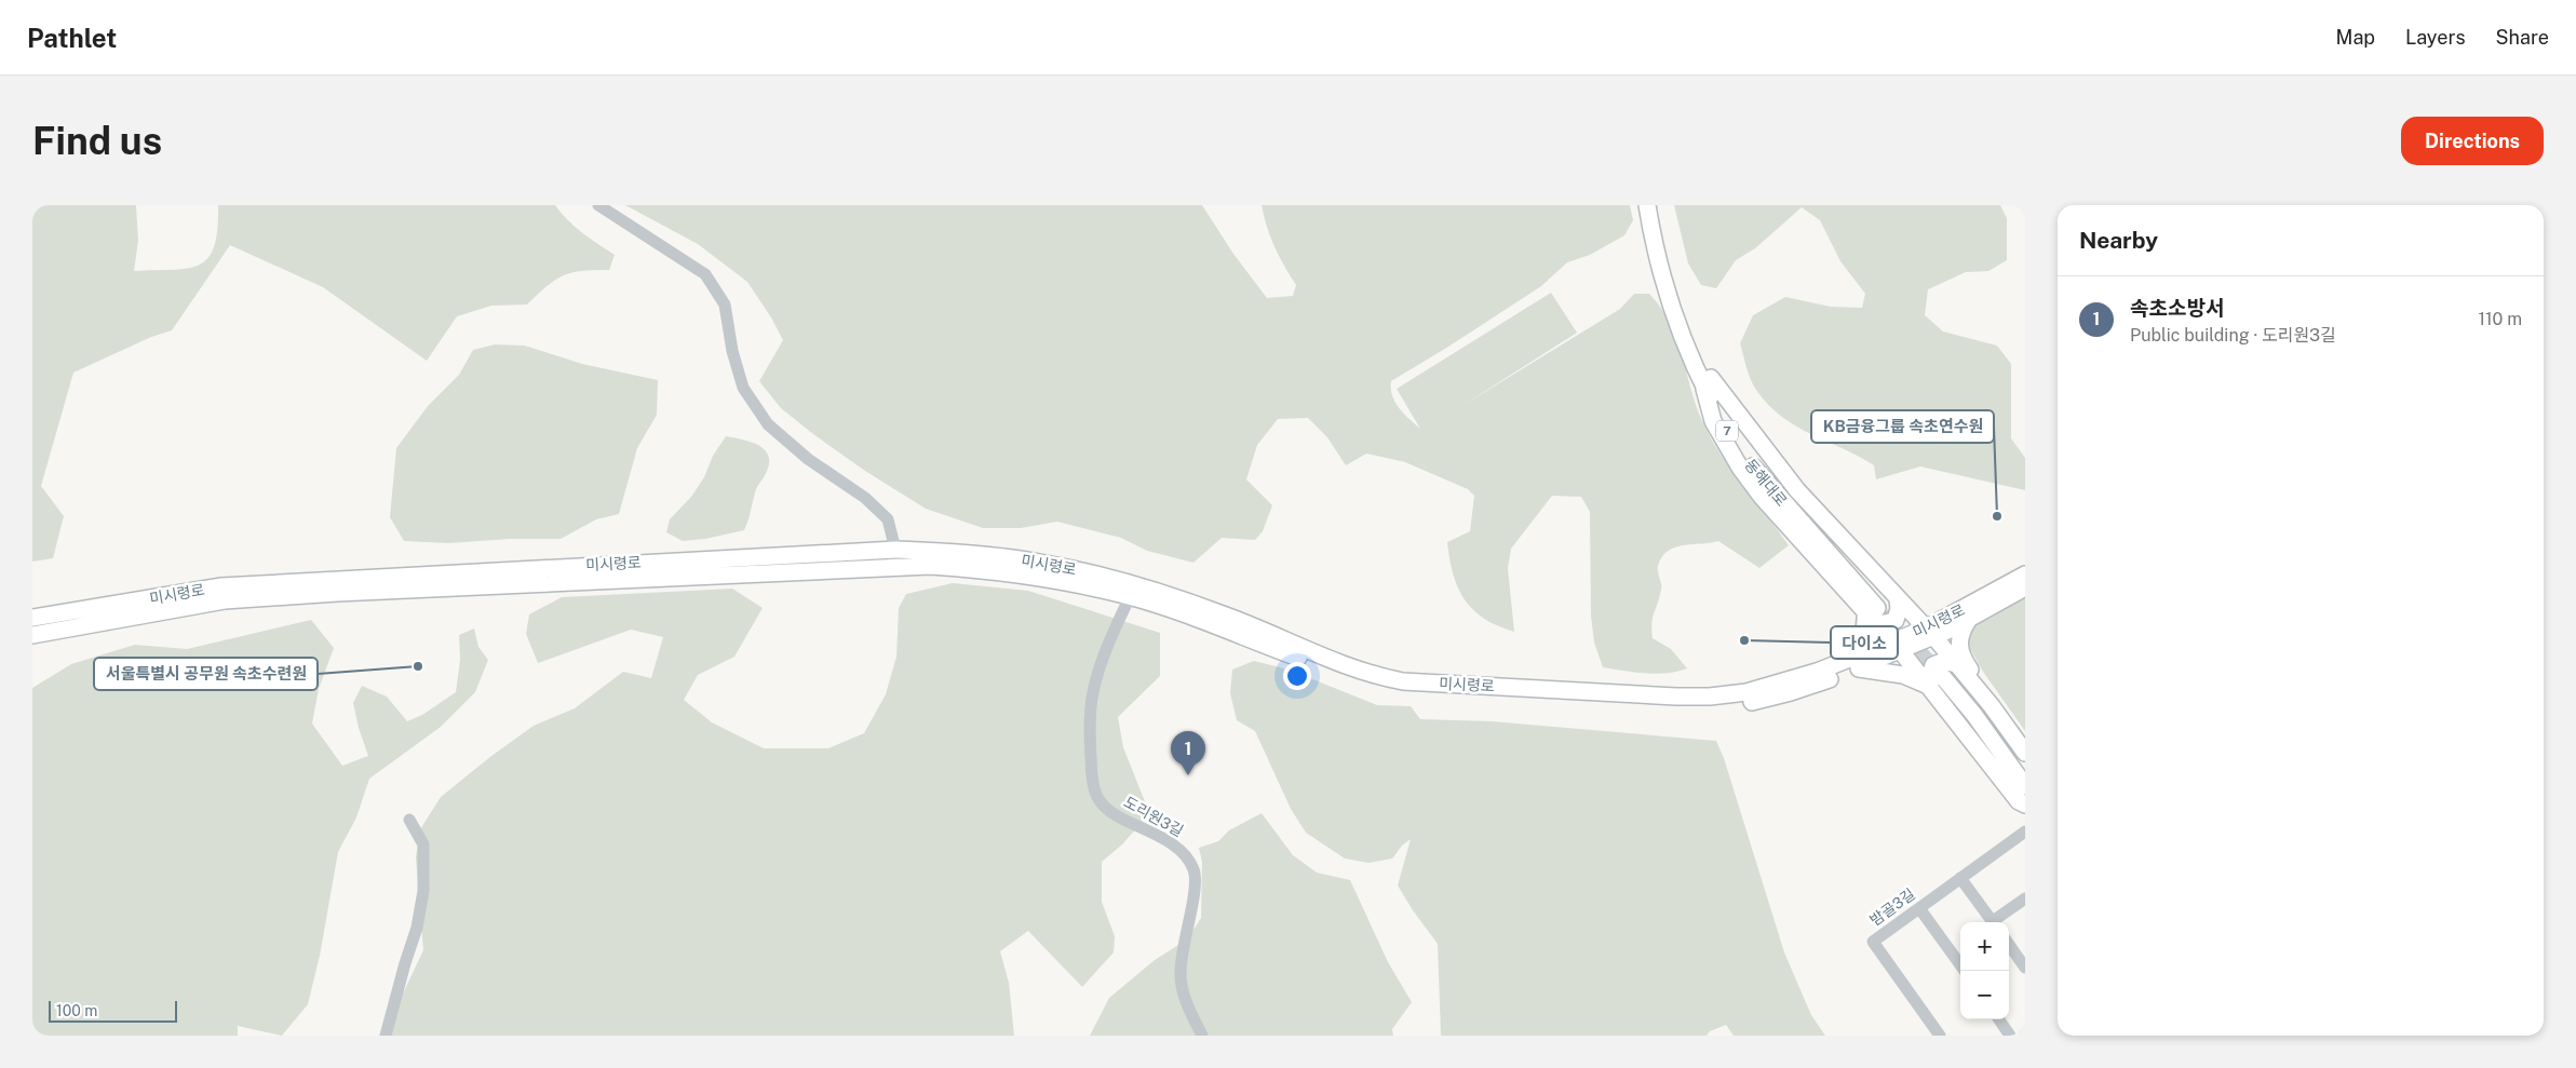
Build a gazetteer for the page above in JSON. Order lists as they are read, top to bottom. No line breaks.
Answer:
{"streets":{"main road":["7","동해대로","미시령로"],"street":["도리원3길","밤골3길"]},"crossings":[["미시령로","도리원3길"]],"places":["KB금융그룹 속초연수원","다이소","서울특별시 공무원 속초수련원"],"scale_bar":"100 m","page":{"header":"Pathlet","nav":["Map","Layers","Share"],"buttons":"Directions","title":"Find us","heading":"Nearby","list":[{"mark":"1","name":"속초소방서","note":"Public building · 도리원3길","value":"110 m"}],"pins":"1","map_buttons":["+","−"],"scale":"100 m"}}
